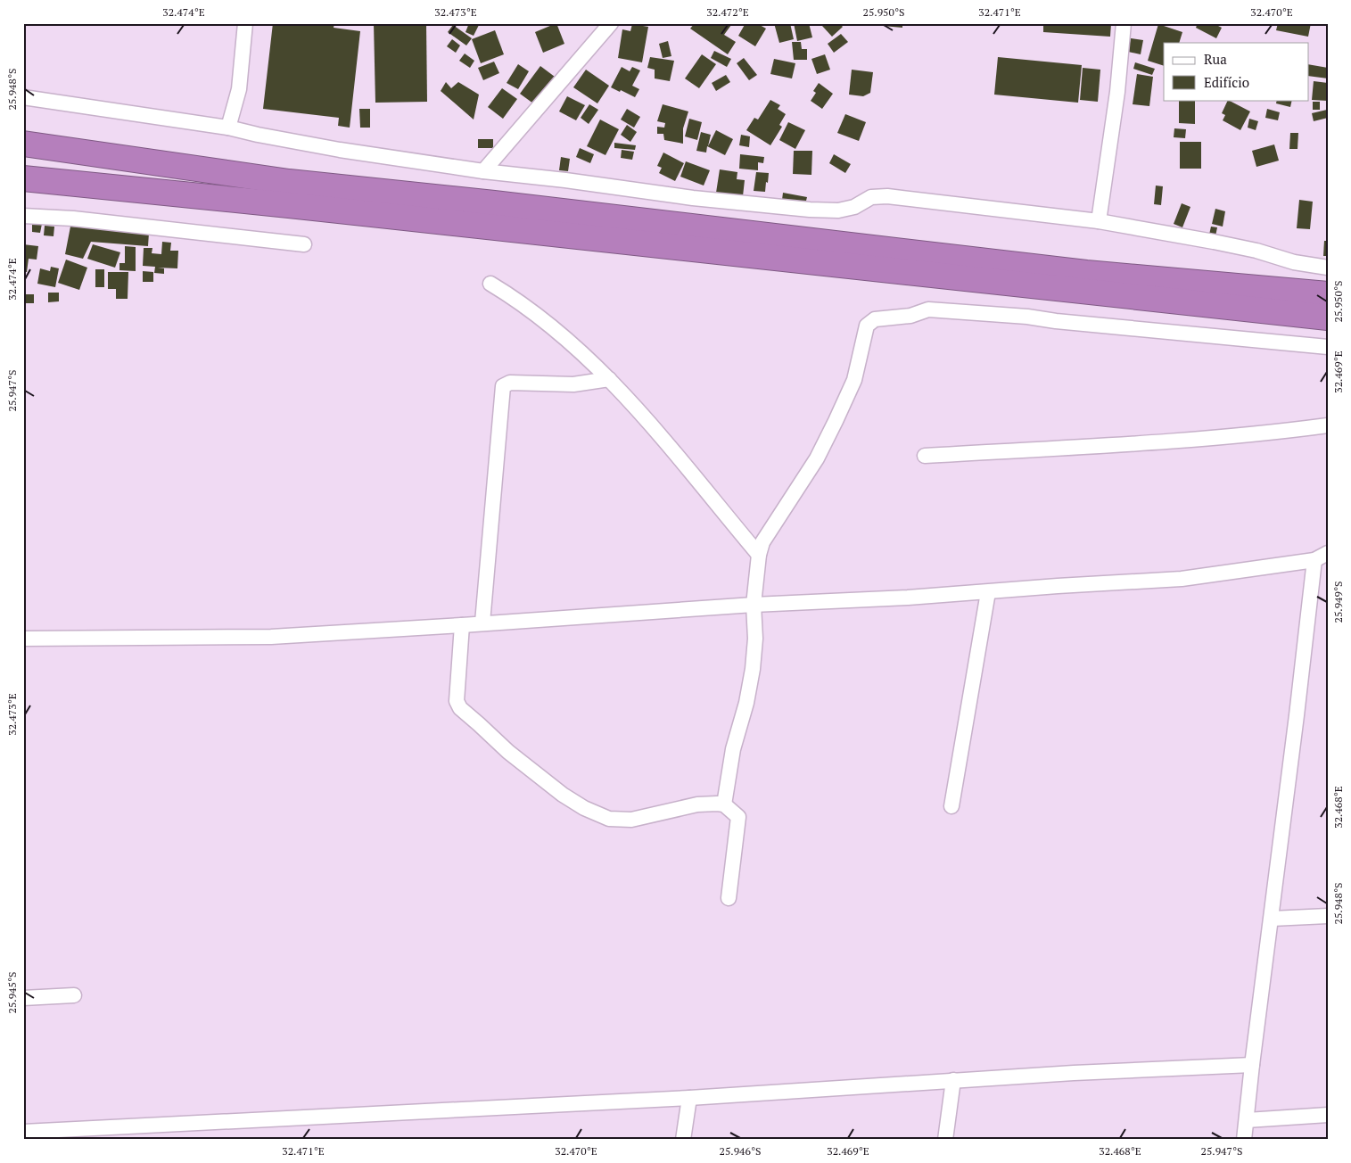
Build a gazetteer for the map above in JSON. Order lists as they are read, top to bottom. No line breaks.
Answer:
{"legend":["Rua","Edifício"],"coordinates":["32.474°E","32.473°E","32.472°E","25.950°S","32.471°E","32.470°E","25.948°S","32.469°E","25.947°S","25.949°S","32.468°E","25.945°S","25.946°S"]}
